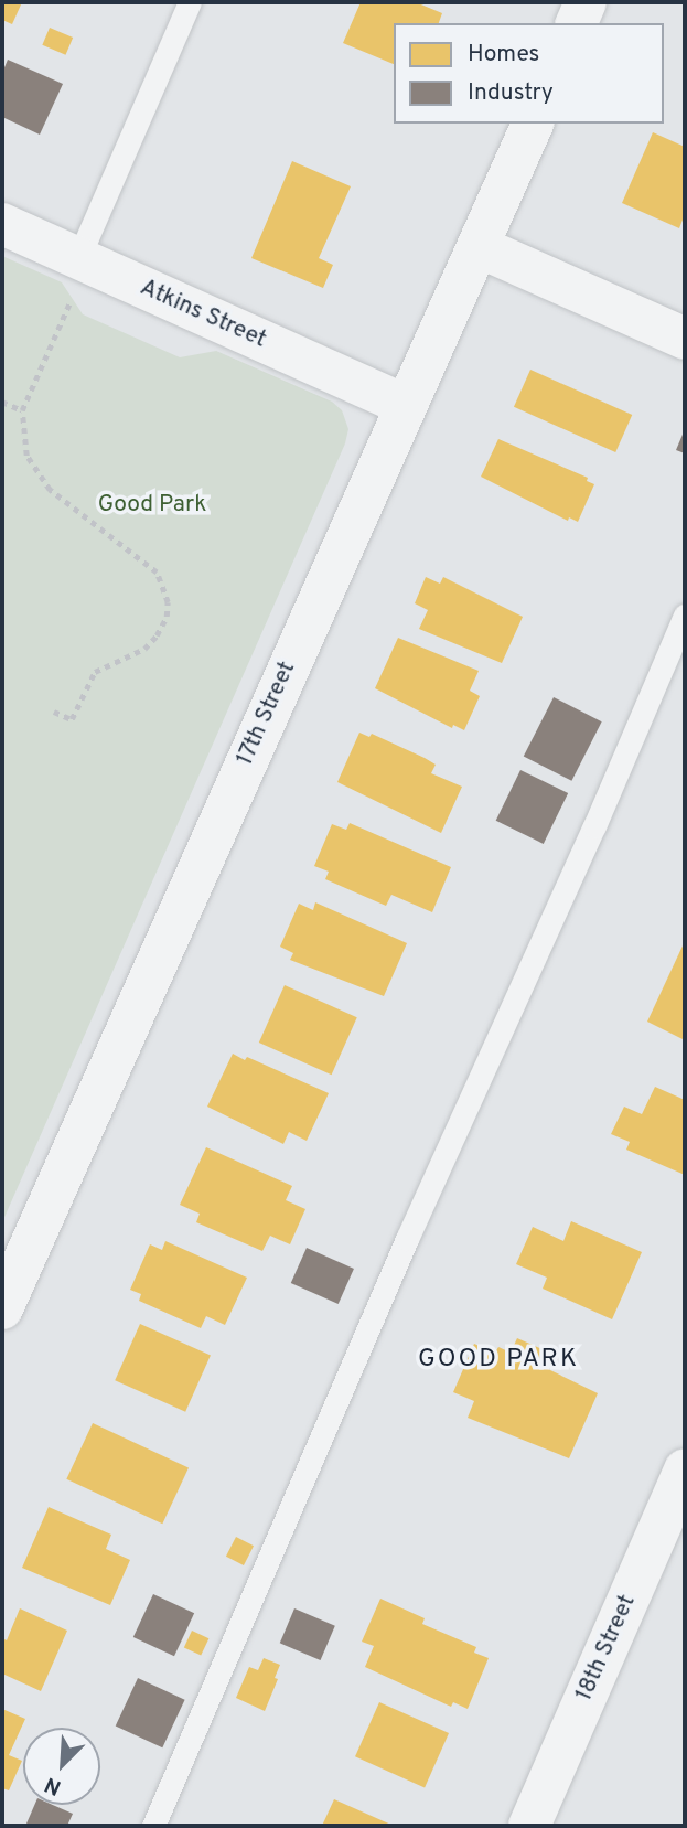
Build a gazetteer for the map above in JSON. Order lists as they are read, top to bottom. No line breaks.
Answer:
{"streets":{"street":["Atkins Street","17th Street","18th Street"]},"crossings":[["Atkins Street","17th Street"]],"districts":["GOOD PARK"],"parks":["Good Park"],"legend":["Homes","Industry"],"north":"bottom left"}
